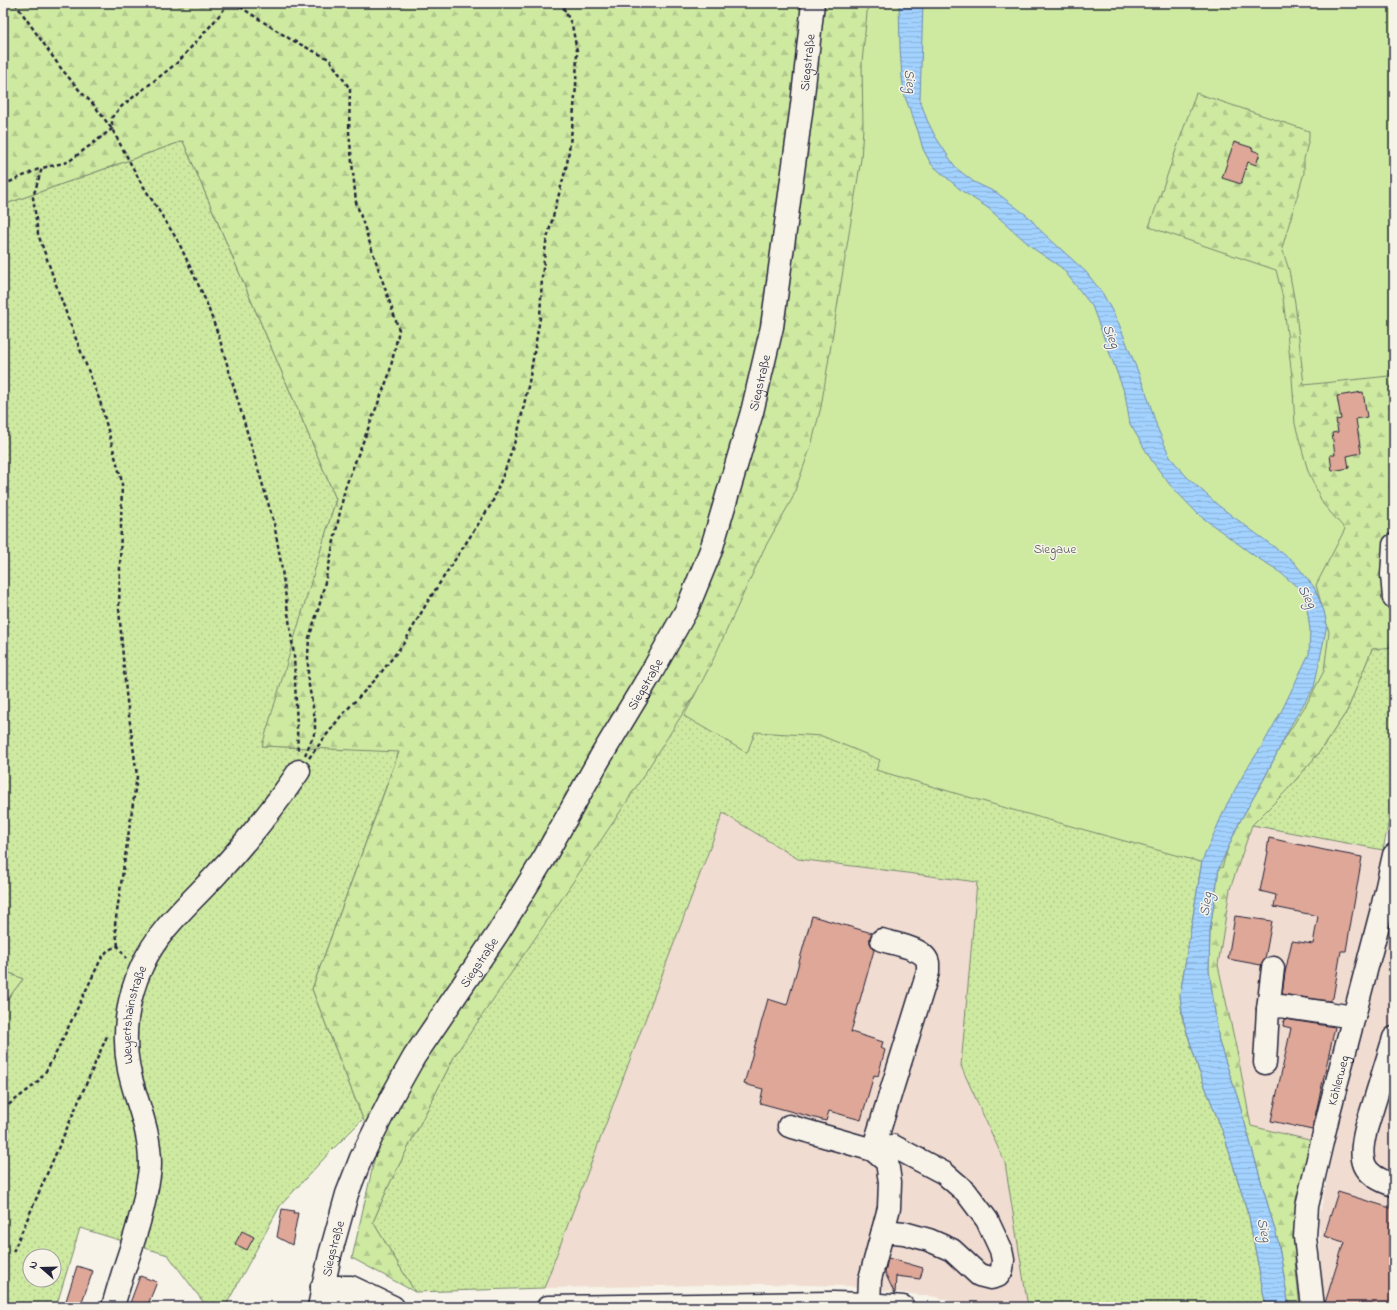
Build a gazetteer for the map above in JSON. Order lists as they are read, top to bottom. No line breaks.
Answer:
{"streets":{"street":["Siegstraße","Weyertshainstraße","Köhlerweg"]},"water":["Sieg"],"parks":["Siegaue"],"north":"left"}
